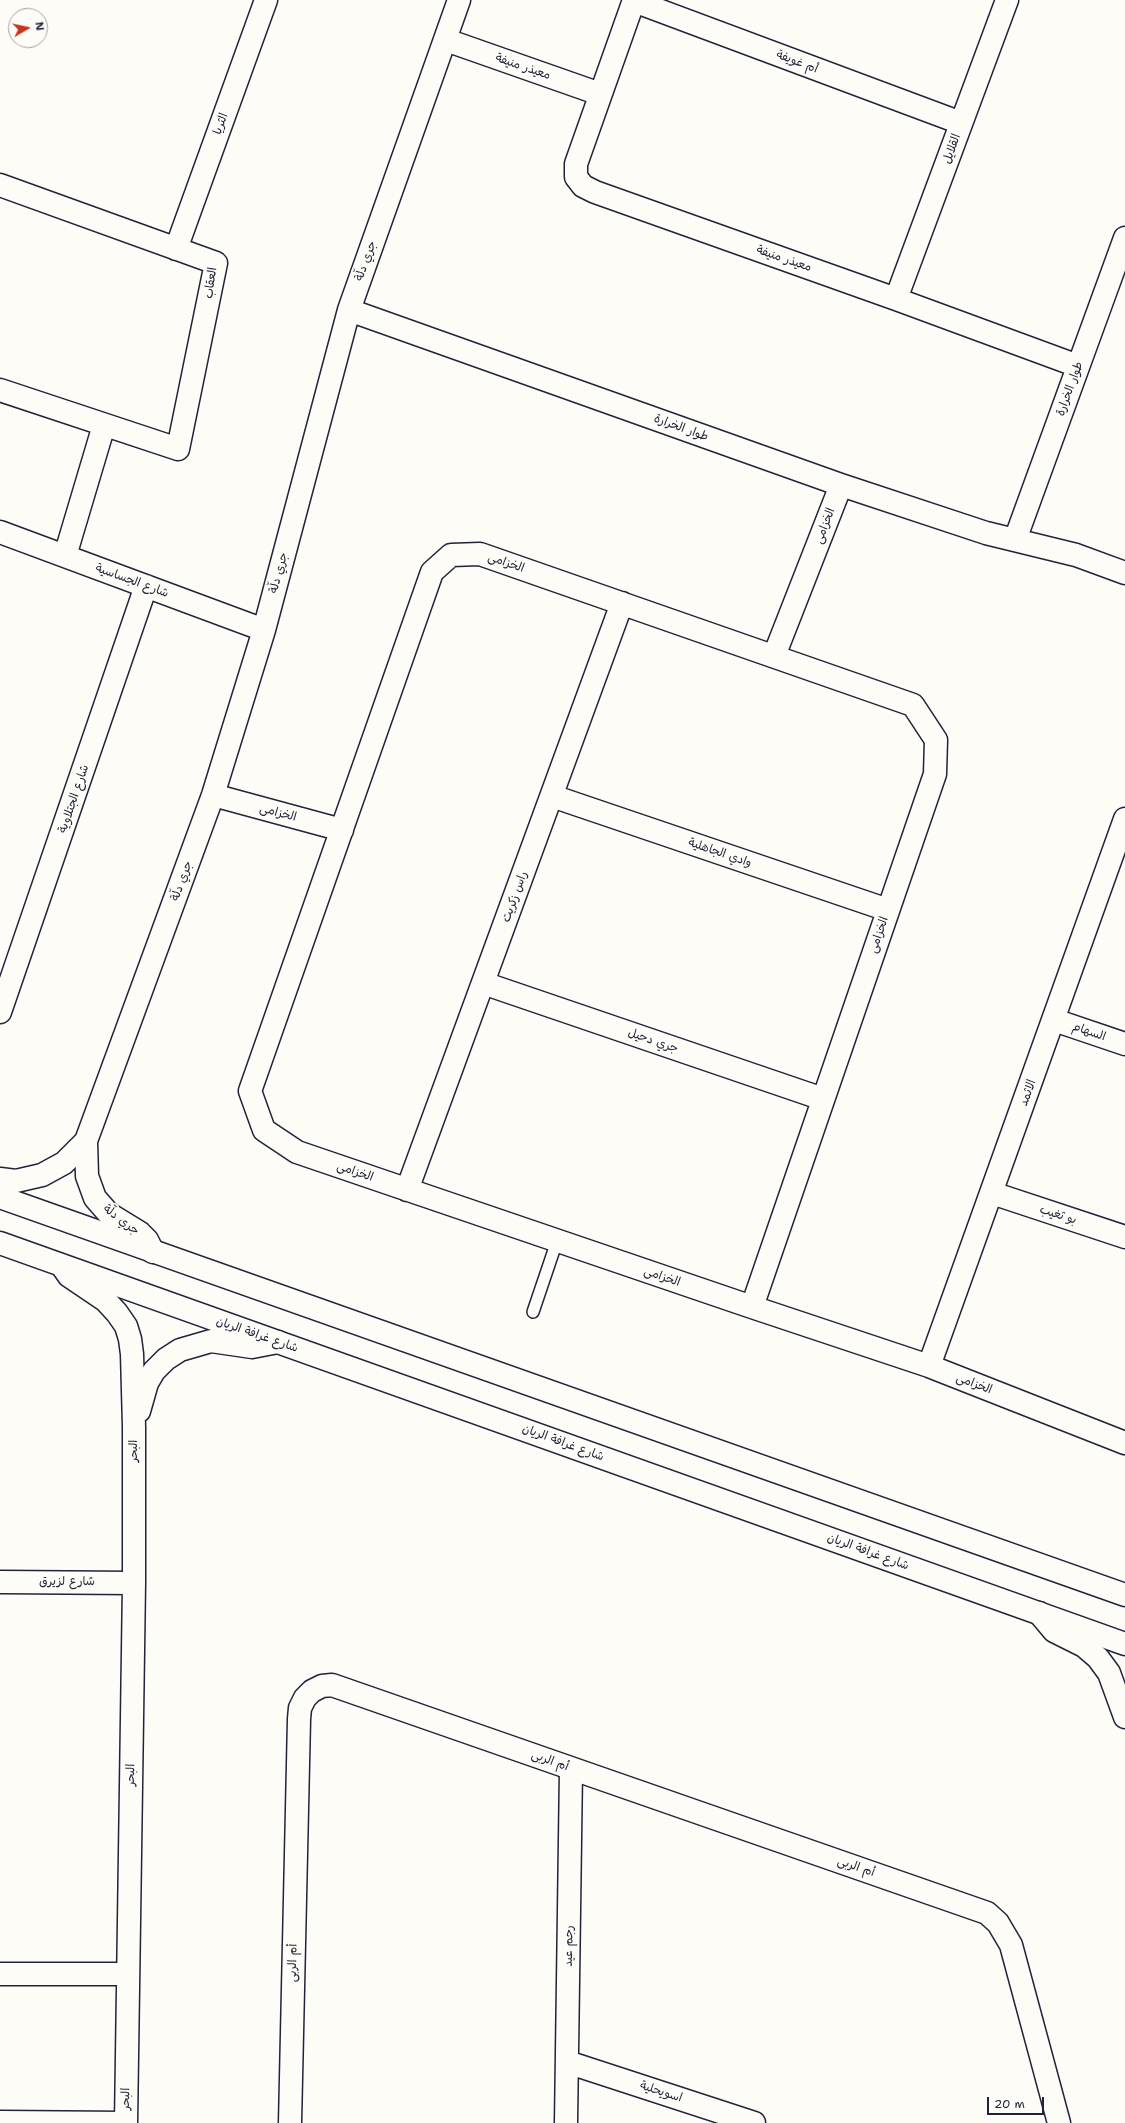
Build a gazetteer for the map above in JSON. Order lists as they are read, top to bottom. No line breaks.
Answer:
{"streets":{"street":["أم غويفة","معيذر منيفة","الثريا","القلايل","جري دلّة","العقاب","طوار الخرارة","الخزامى","شارع الجساسية","شارع الجتلاوية","وادي الجاهلية","راس زكريت","السهام","جري دحيل","الاثمد","بو ثغيب","شارع غرافة الريان","البحر","شارع لزيرق","أم الربى","رجم عيد","اسويحلية"]},"crossings":[["أم غويفة","معيذر منيفة"],["أم غويفة","القلايل"],["معيذر منيفة","القلايل"],["معيذر منيفة","جري دلّة"],["معيذر منيفة","طوار الخرارة"],["الثريا","العقاب"],["جري دلّة","طوار الخرارة"],["جري دلّة","الخزامى"],["جري دلّة","شارع الجساسية"],["طوار الخرارة","الخزامى"],["الخزامى","وادي الجاهلية"],["الخزامى","راس زكريت"],["الخزامى","جري دحيل"],["الخزامى","الاثمد"],["شارع الجساسية","شارع الجتلاوية"],["وادي الجاهلية","راس زكريت"],["راس زكريت","جري دحيل"],["السهام","الاثمد"],["الاثمد","بو ثغيب"],["شارع غرافة الريان","البحر"],["البحر","شارع لزيرق"],["أم الربى","رجم عيد"],["رجم عيد","اسويحلية"]],"scale_bar":"20 m","north":"right"}
